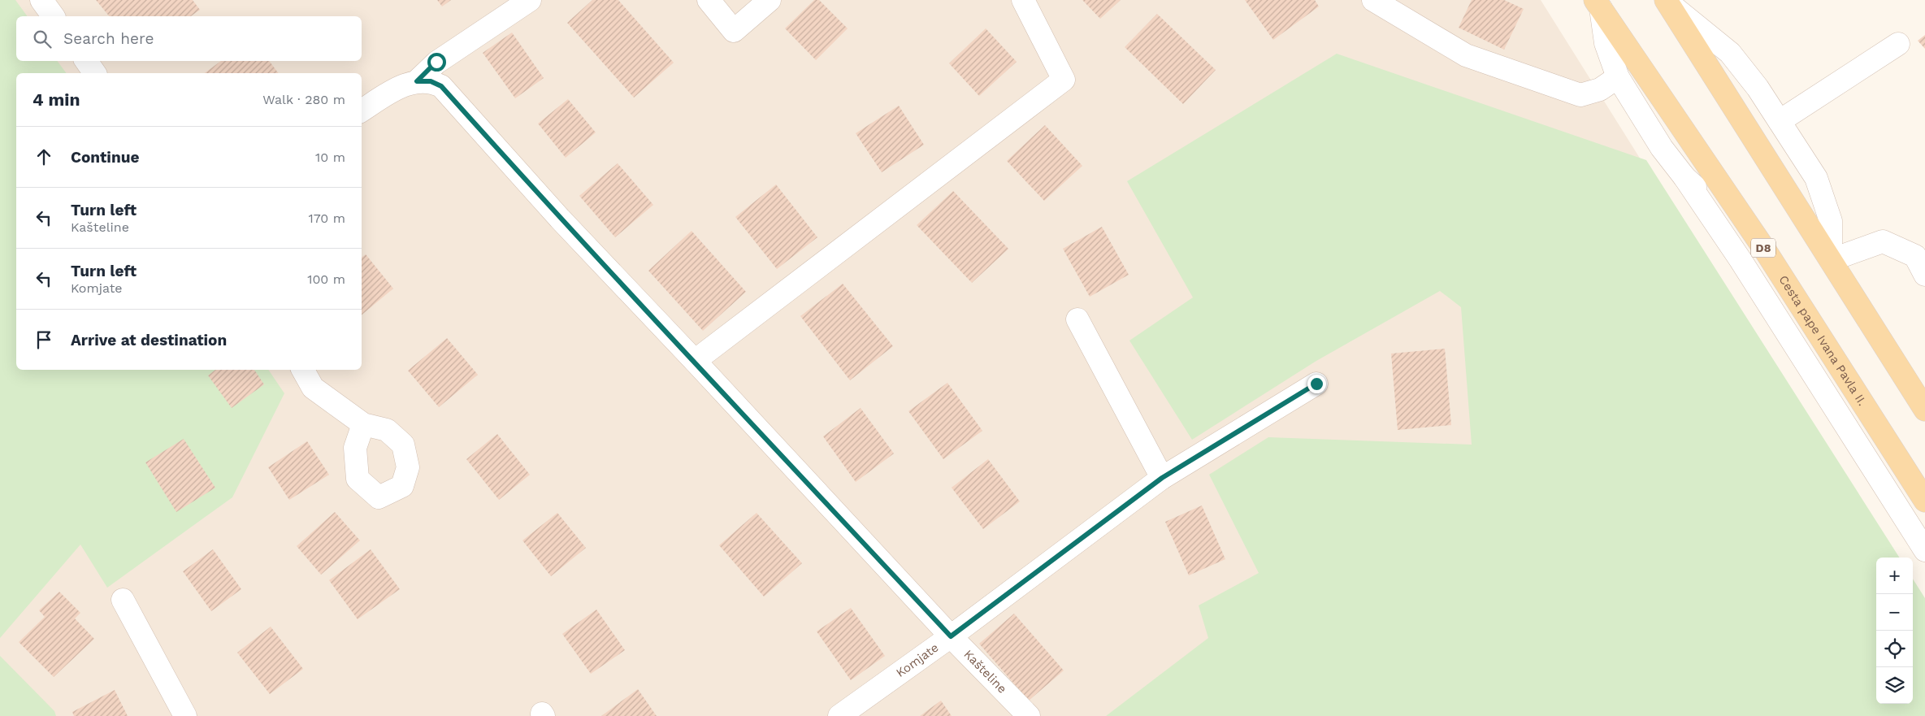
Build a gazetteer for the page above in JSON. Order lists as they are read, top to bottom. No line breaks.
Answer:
{"streets":{"main road":["D8","Cesta pape Ivana Pavla II."],"street":["Komjate","Kašteline"]},"crossings":[["Komjate","Kašteline"]],"page":{"search":"Search here","heading":["4 min","Walk · 280 m"],"list":[["Continue","10 m"],["Turn left","Kašteline","170 m"],["Turn left","Komjate","100 m"],"Arrive at destination"],"map_buttons":["+","−"]}}
